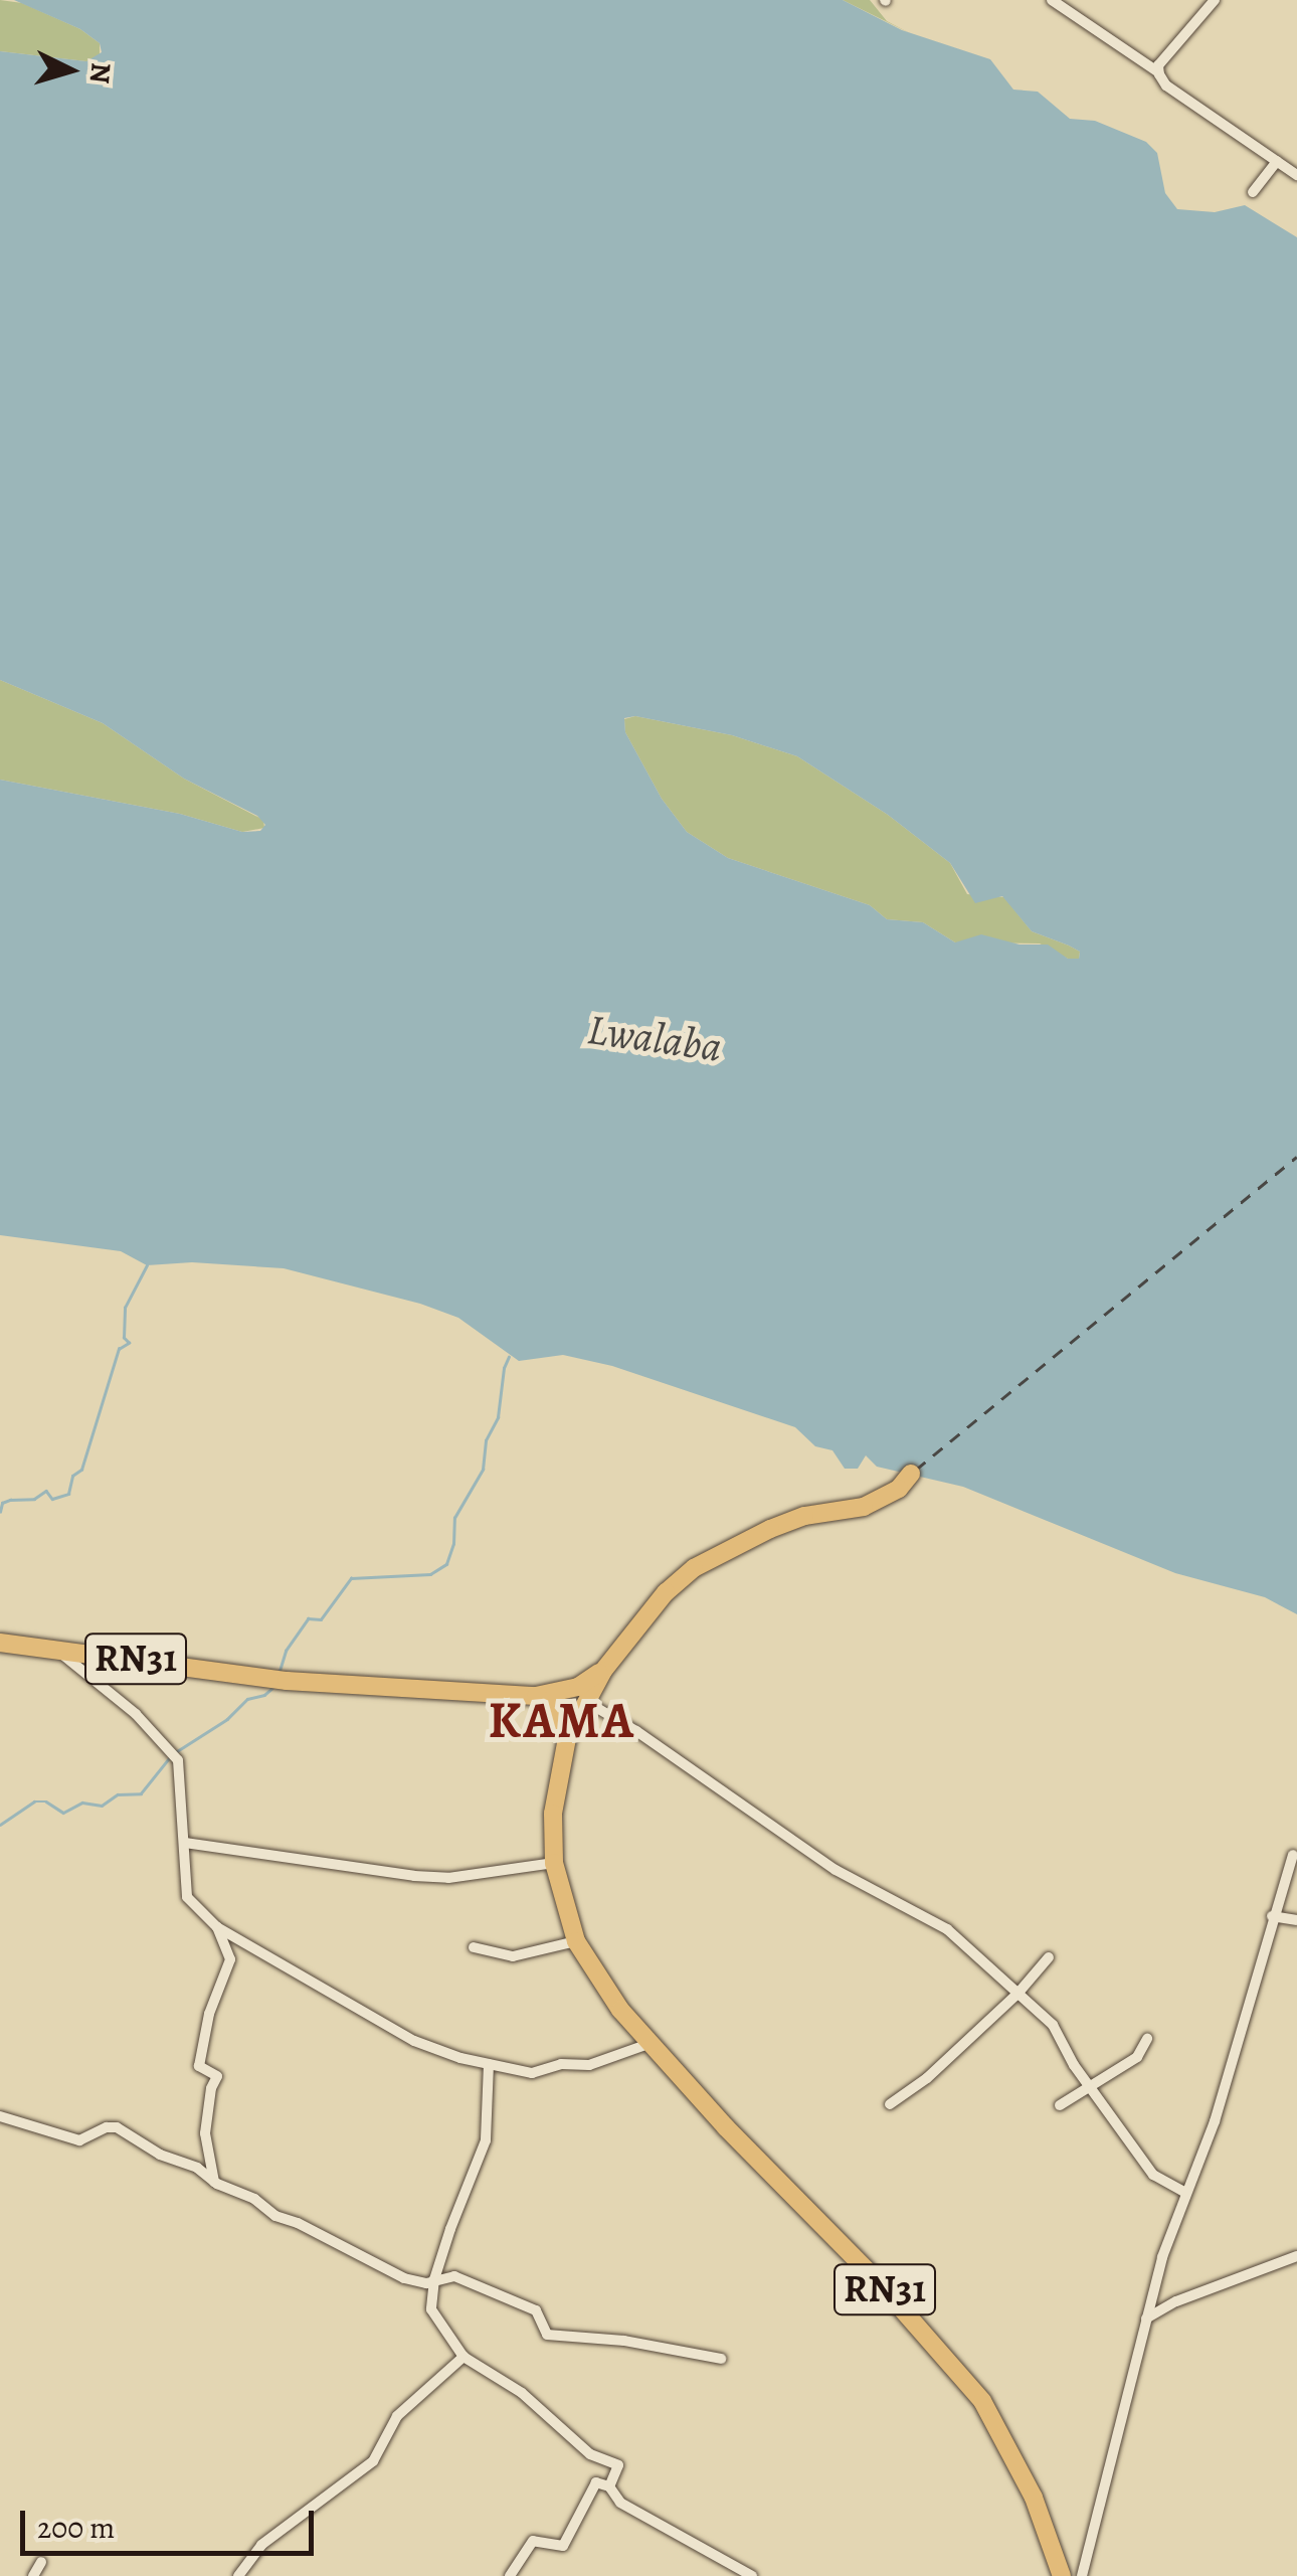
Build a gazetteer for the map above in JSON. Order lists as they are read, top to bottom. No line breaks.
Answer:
{"streets":{"main road":["RN31"]},"districts":["KAMA"],"water":["Lwalaba"],"scale_bar":"200 m","north":"right"}
